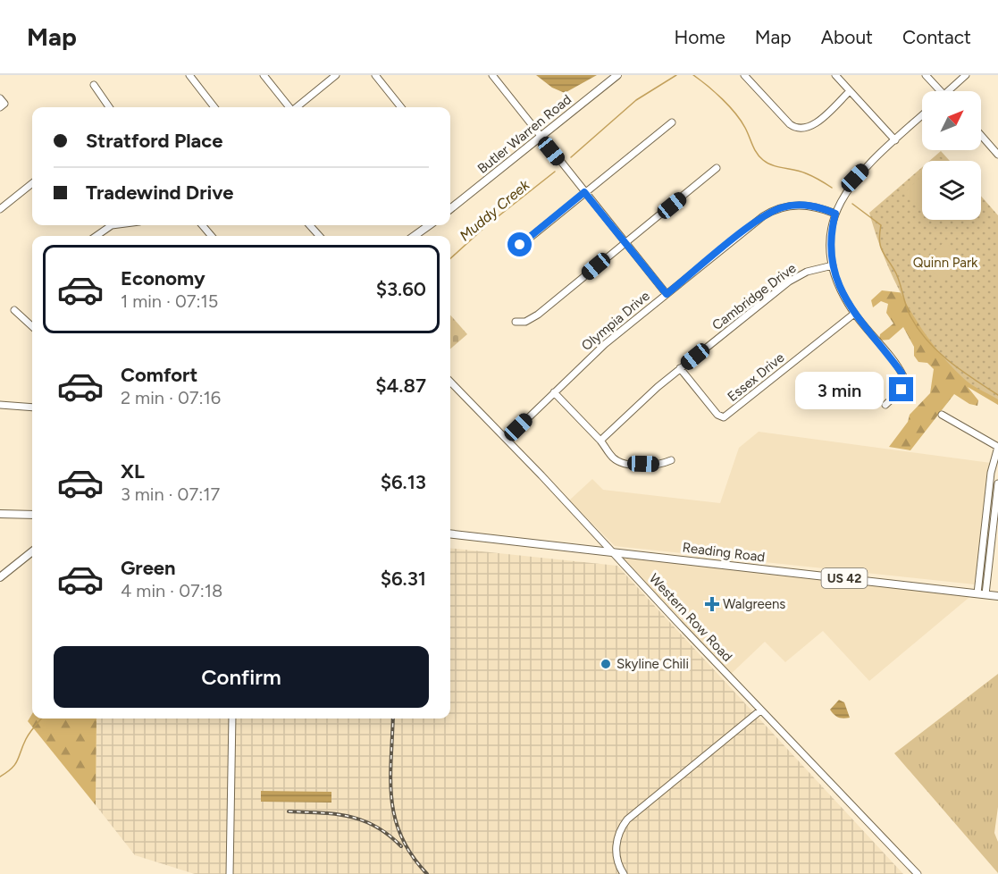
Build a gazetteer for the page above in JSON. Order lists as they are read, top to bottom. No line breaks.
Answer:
{"streets":{"main road":["Butler Warren Road","Reading Road","US 42"],"street":["Cambridge Drive","Olympia Drive","Essex Drive","Western Row Road"]},"crossings":[["Cambridge Drive","Essex Drive"],["Olympia Drive","Western Row Road"],["Reading Road","Western Row Road"]],"water":["Muddy Creek"],"parks":["Quinn Park"],"places":{"health":["Walgreens"],"other":["Skyline Chili"]},"north":"top right","page":{"header":"Map","nav":["Home","Map","About","Contact"],"banner":["Stratford Place","Tradewind Drive"],"list":[{"name":"Economy","note":"1 min · 07:15","value":"$3.60"},{"name":"Comfort","note":"2 min · 07:16","value":"$4.87"},{"name":"XL","note":"3 min · 07:17","value":"$6.13"},{"name":"Green","note":"4 min · 07:18","value":"$6.31"}],"bubble":"3 min","buttons":"Confirm"}}
